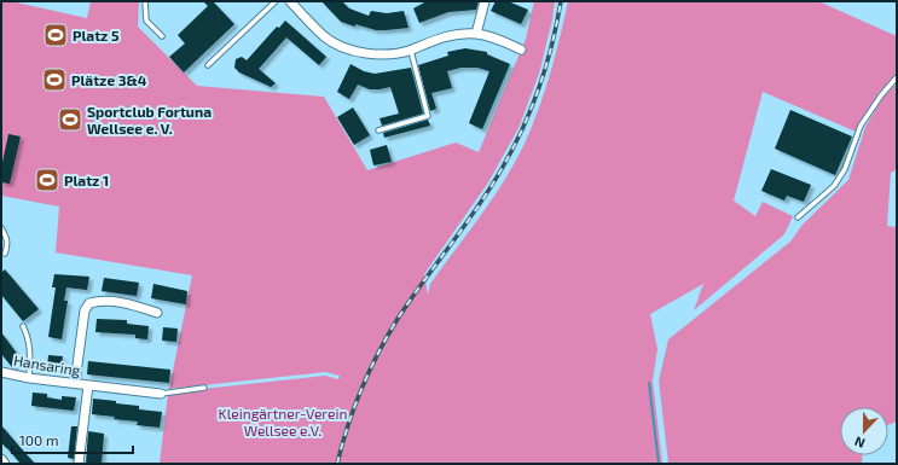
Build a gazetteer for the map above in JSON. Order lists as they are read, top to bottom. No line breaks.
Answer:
{"streets":{"street":["Hansaring"]},"parks":["Kleingärtner-Verein Wellsee e.V."],"places":{"sports":["Platz 5","Plätze 3&4","Sportclub Fortuna Wellsee e. V.","Platz 1"]},"scale_bar":"100 m","north":"bottom"}
